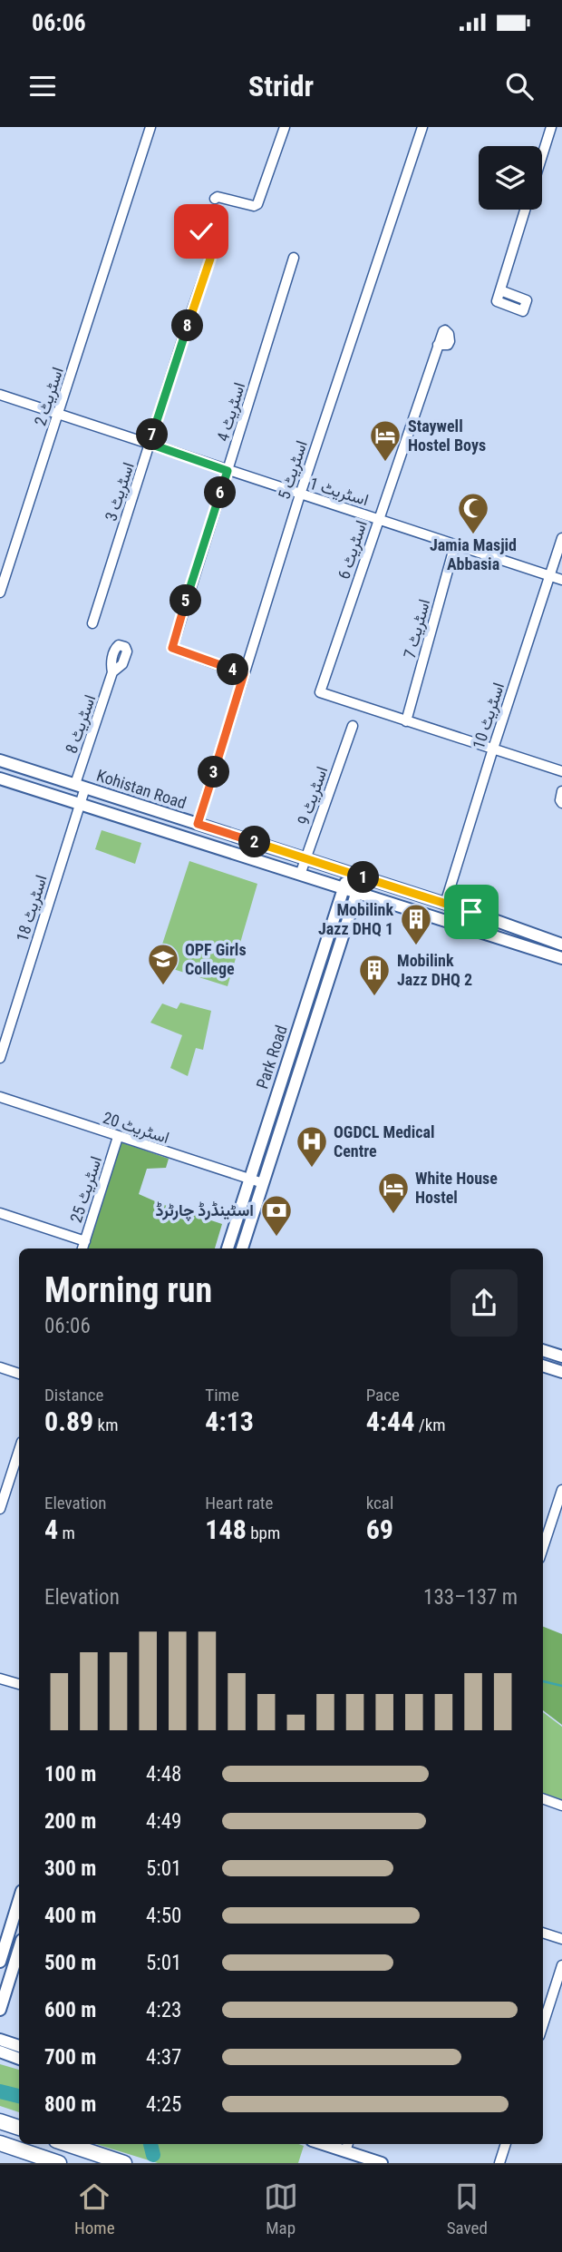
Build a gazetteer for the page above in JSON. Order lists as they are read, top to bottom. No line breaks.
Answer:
{"streets":{"street":["اسٹریٹ 2","اسٹریٹ 4","اسٹریٹ 5","اسٹریٹ 3","اسٹریٹ 1","اسٹریٹ 6","اسٹریٹ 7","اسٹریٹ 10","اسٹریٹ 8","Kohistan Road","اسٹریٹ 9","اسٹریٹ 18","Park Road","اسٹریٹ 20","اسٹریٹ 25"]},"crossings":[["اسٹریٹ 2","اسٹریٹ 1"],["اسٹریٹ 4","اسٹریٹ 5"],["اسٹریٹ 4","اسٹریٹ 1"],["اسٹریٹ 5","اسٹریٹ 1"],["اسٹریٹ 5","Kohistan Road"],["اسٹریٹ 3","اسٹریٹ 1"],["اسٹریٹ 1","اسٹریٹ 6"],["اسٹریٹ 1","اسٹریٹ 7"],["اسٹریٹ 1","اسٹریٹ 10"],["اسٹریٹ 6","اسٹریٹ 7"],["اسٹریٹ 10","Kohistan Road"],["اسٹریٹ 8","Kohistan Road"],["اسٹریٹ 8","اسٹریٹ 18"],["Kohistan Road","اسٹریٹ 9"],["Kohistan Road","اسٹریٹ 18"],["Kohistan Road","Park Road"],["Park Road","اسٹریٹ 20"],["اسٹریٹ 20","اسٹریٹ 25"]],"places":{"hotel":["Staywell Hostel Boys","White House Hostel"],"mosque":["Jamia Masjid Abbasia"],"building":["Mobilink Jazz DHQ 1","Mobilink Jazz DHQ 2"],"school or university":["OPF Girls College"],"hospital":["OGDCL Medical Centre"],"bank":["اسٹینڈرڈ چارٹرڈ"]},"page":{"status":"06:06","header":"Stridr","pins":["8","7","6","5","4","3","2","1"],"heading":["Morning run","06:06"],"stats":[["Distance","0.89 km"],["Time","4:13"],["Pace","4:44 /km"],["Elevation","4 m"],["Heart rate","148 bpm"],["kcal","69"]],"chart":["Elevation","133–137 m"],"list":[{"name":"100 m","note":"4:48"},{"name":"200 m","note":"4:49"},{"name":"300 m","note":"5:01"},{"name":"400 m","note":"4:50"},{"name":"500 m","note":"5:01"},{"name":"600 m","note":"4:23"},{"name":"700 m","note":"4:37"},{"name":"800 m","note":"4:25"}],"tabs":["Home","Map","Saved"]}}
